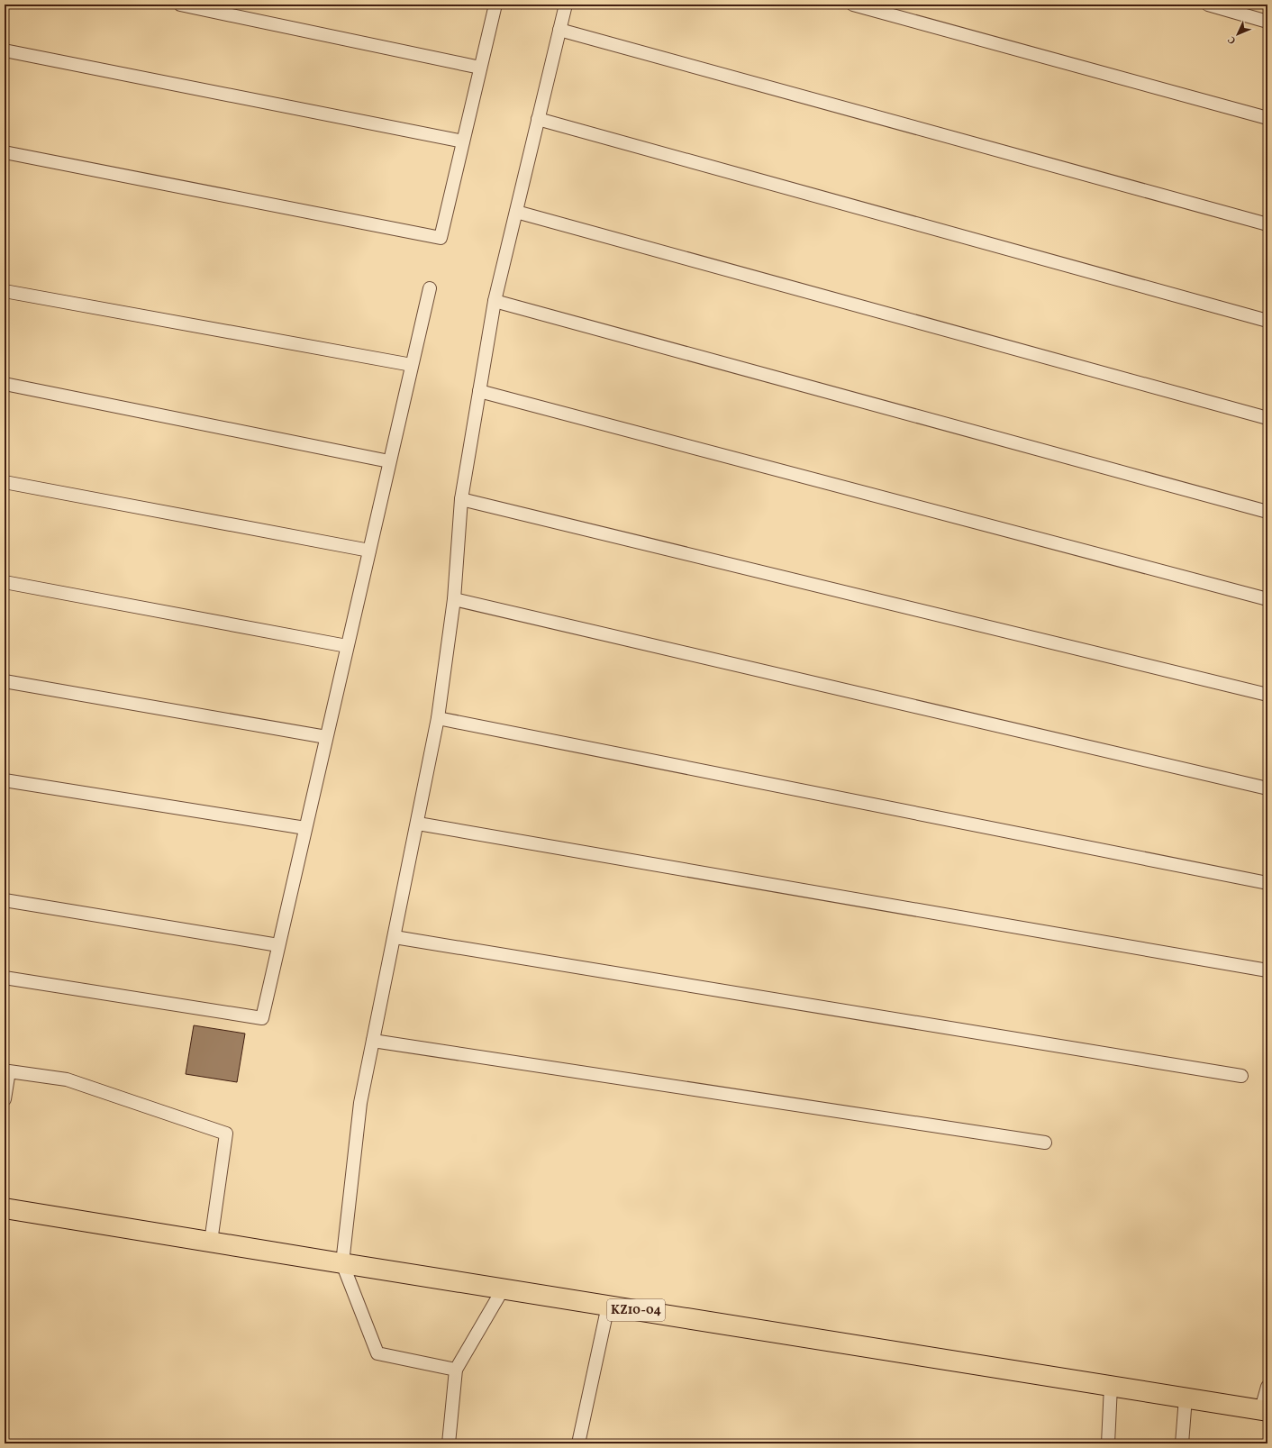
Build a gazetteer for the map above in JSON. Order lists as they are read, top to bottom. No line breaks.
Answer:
{"streets":{"highway":["KZ10-04"]},"north":"bottom left"}
